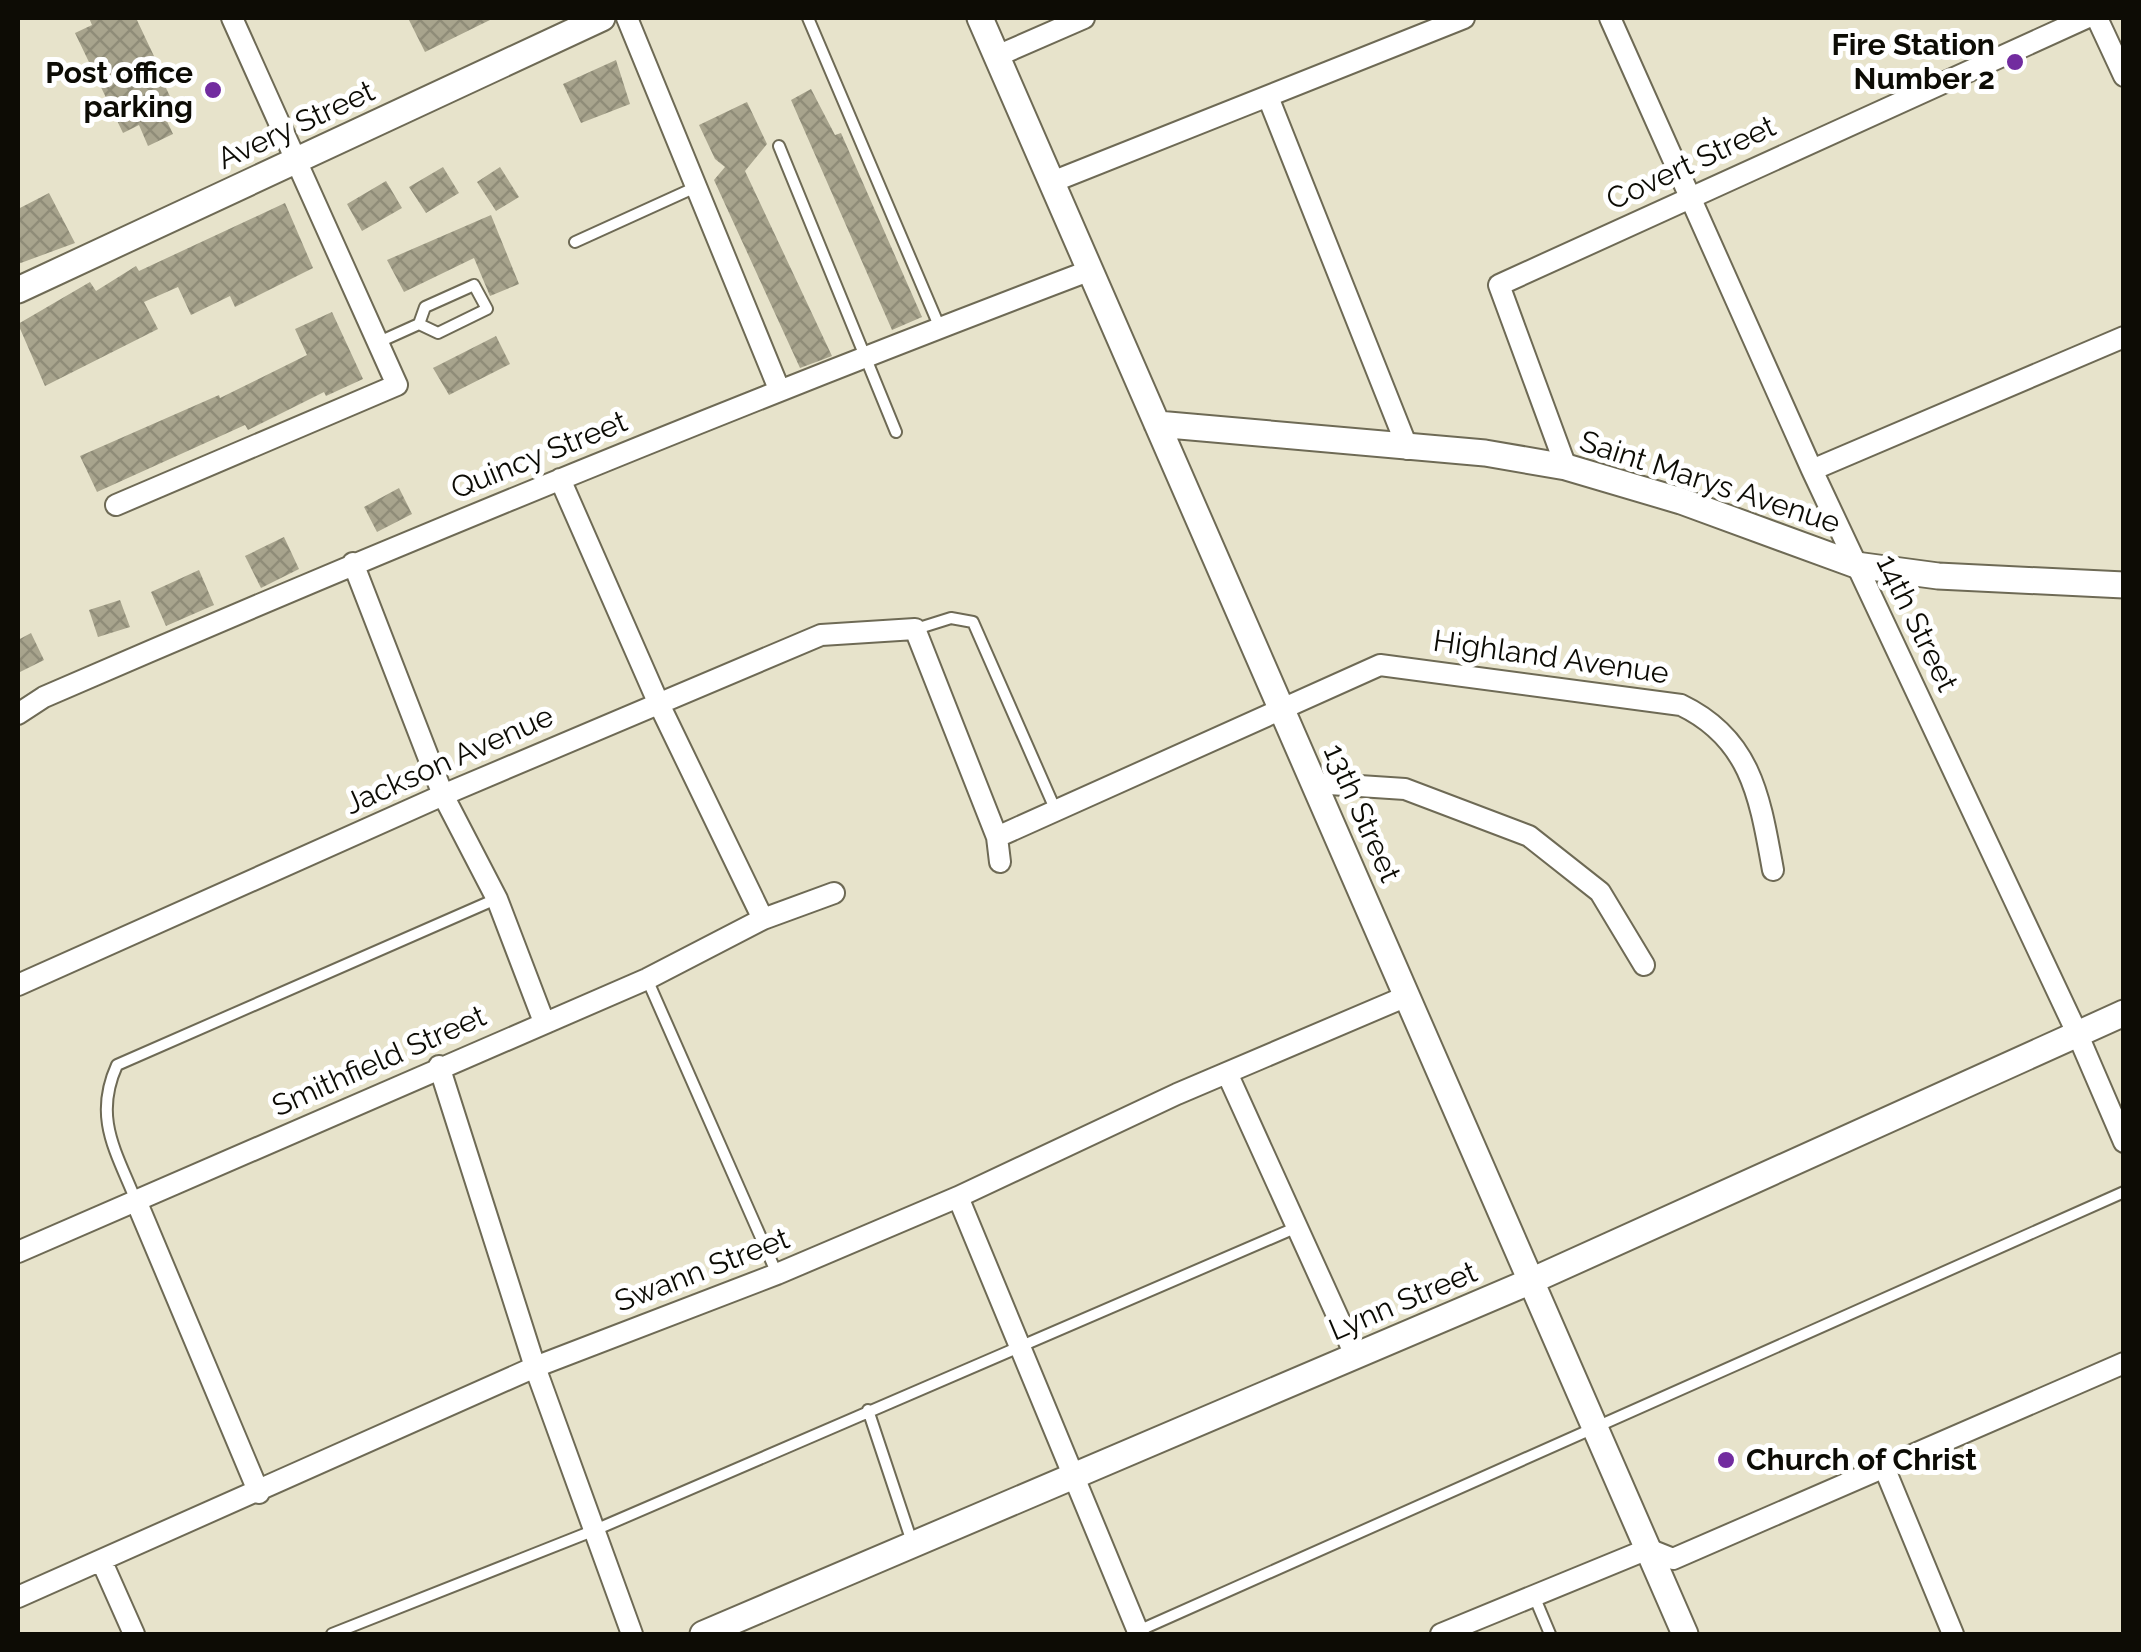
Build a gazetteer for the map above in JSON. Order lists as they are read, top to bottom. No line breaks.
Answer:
{"streets":{"street":["Avery Street","Covert Street","Quincy Street","Saint Marys Avenue","14th Street","Highland Avenue","Jackson Avenue","13th Street","Smithfield Street","Swann Street","Lynn Street"]},"crossings":[["Covert Street","Saint Marys Avenue"],["Covert Street","14th Street"],["Quincy Street","13th Street"],["Saint Marys Avenue","14th Street"],["Saint Marys Avenue","13th Street"],["14th Street","Lynn Street"],["Highland Avenue","13th Street"],["13th Street","Swann Street"],["13th Street","Lynn Street"]],"places":["Fire Station Number 2","Post office parking","Church of Christ"]}
